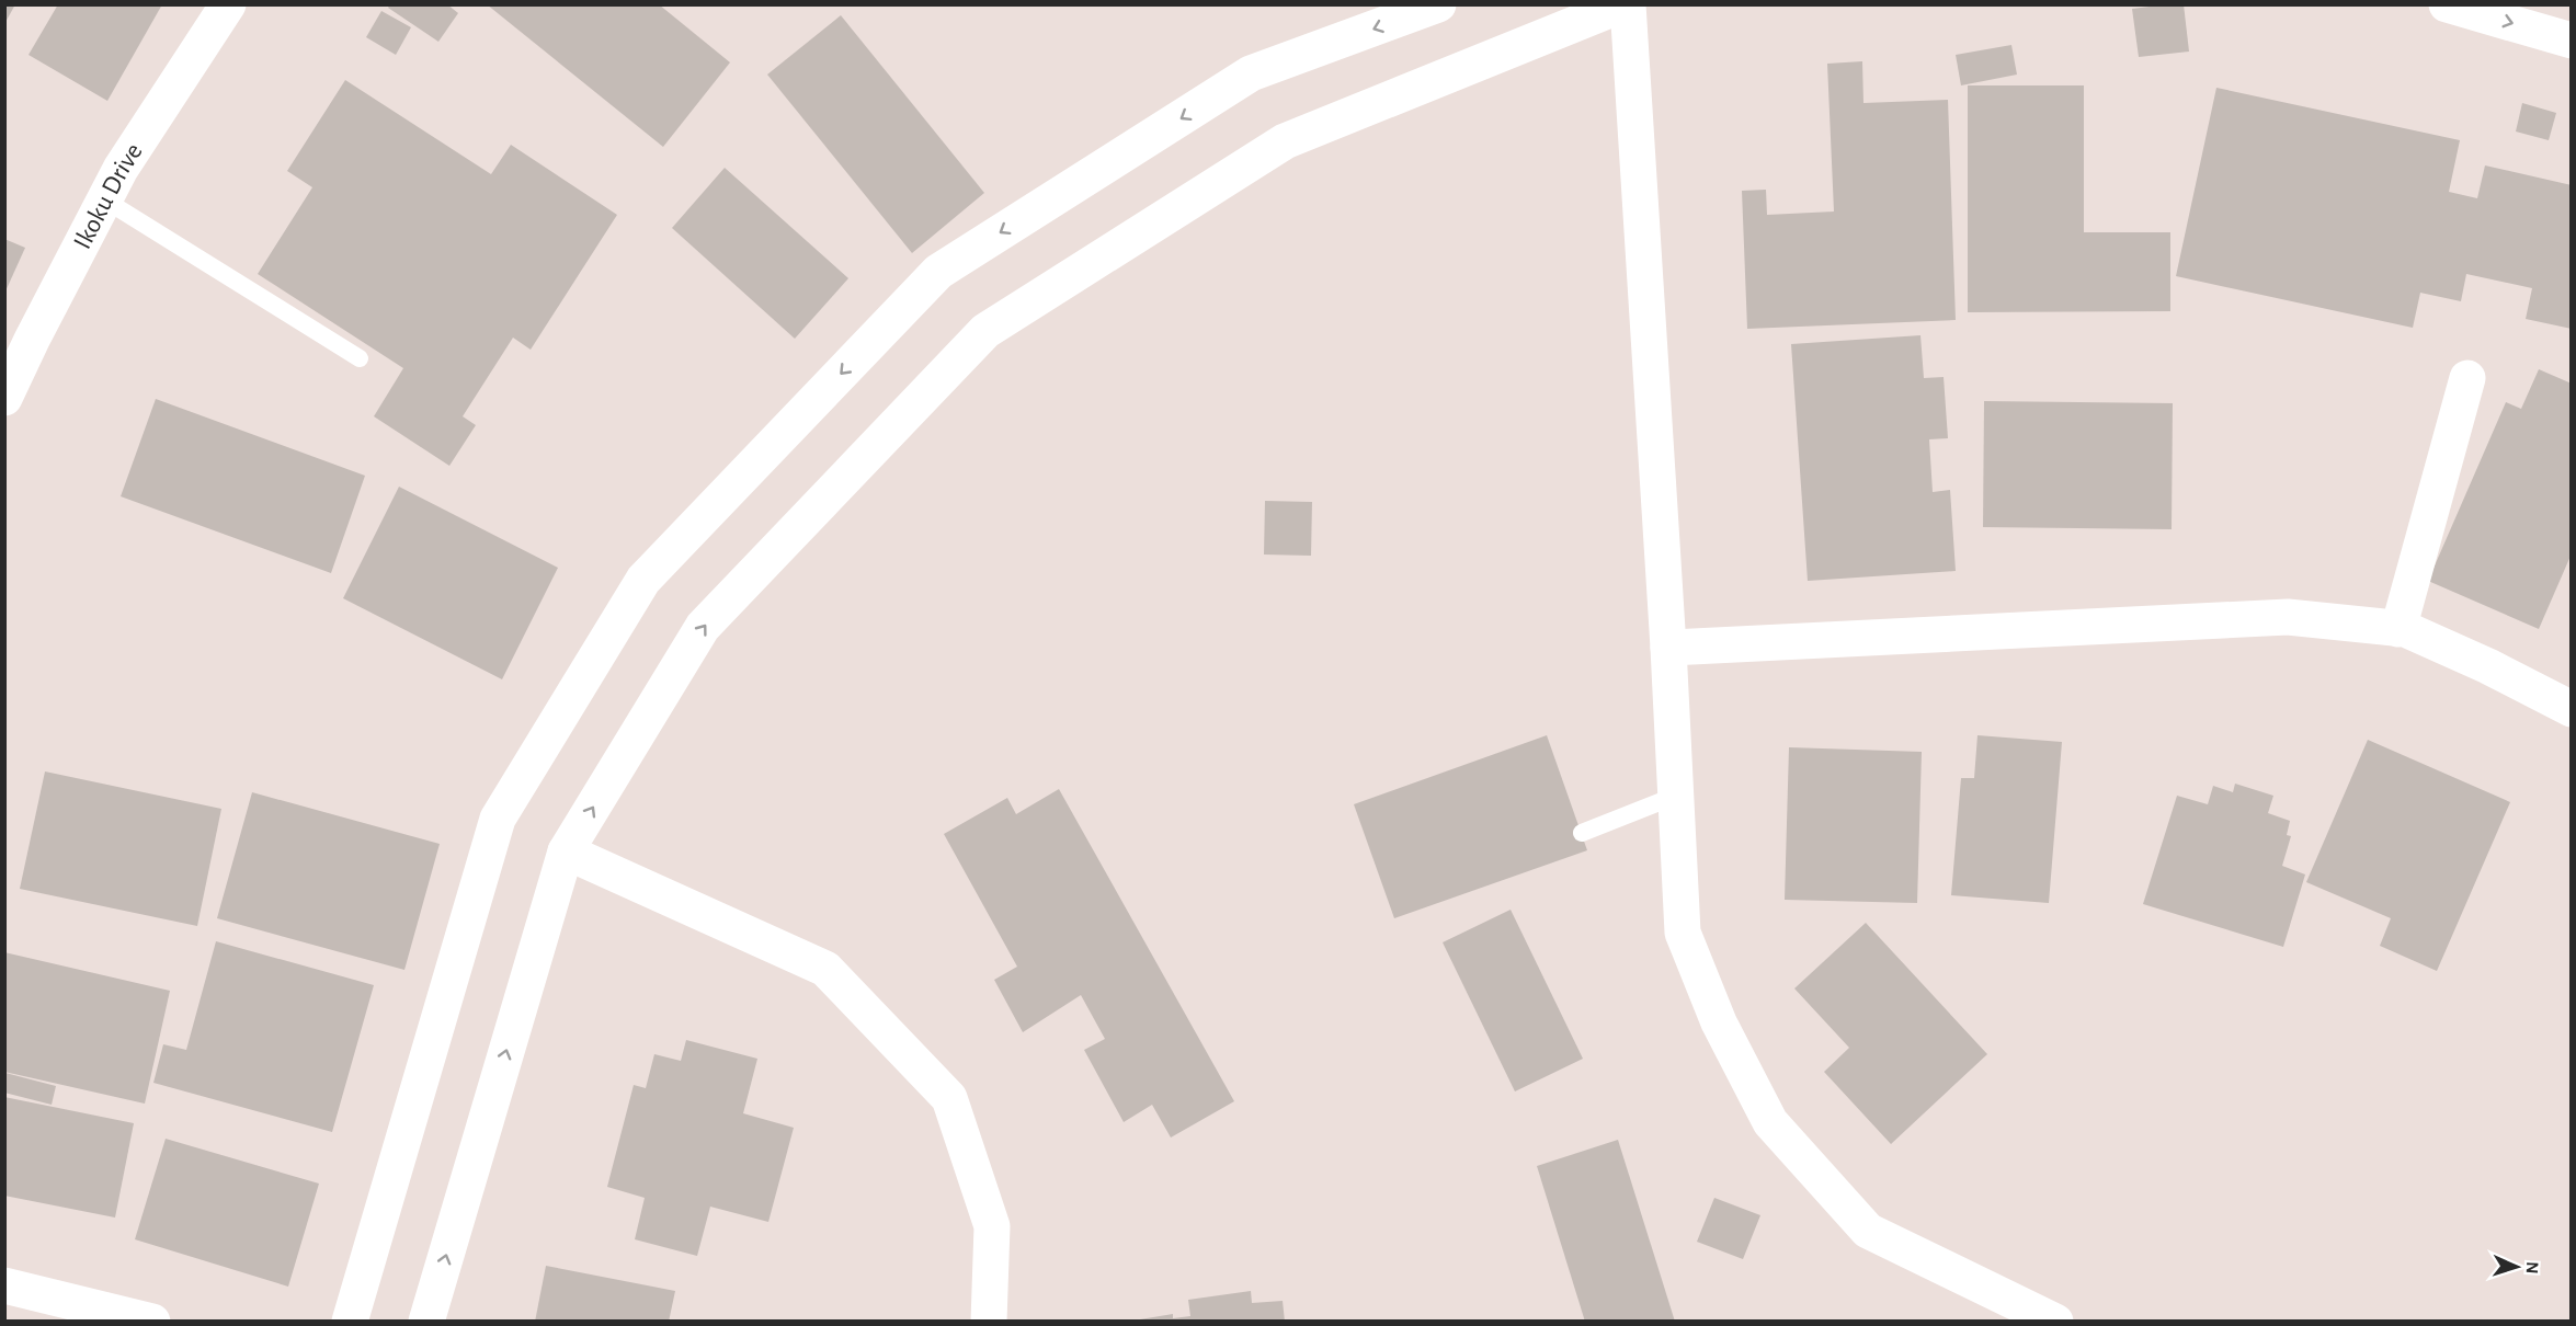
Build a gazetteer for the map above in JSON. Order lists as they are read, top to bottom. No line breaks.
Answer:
{"streets":{"street":["Ikoku Drive"]},"north":"right"}
